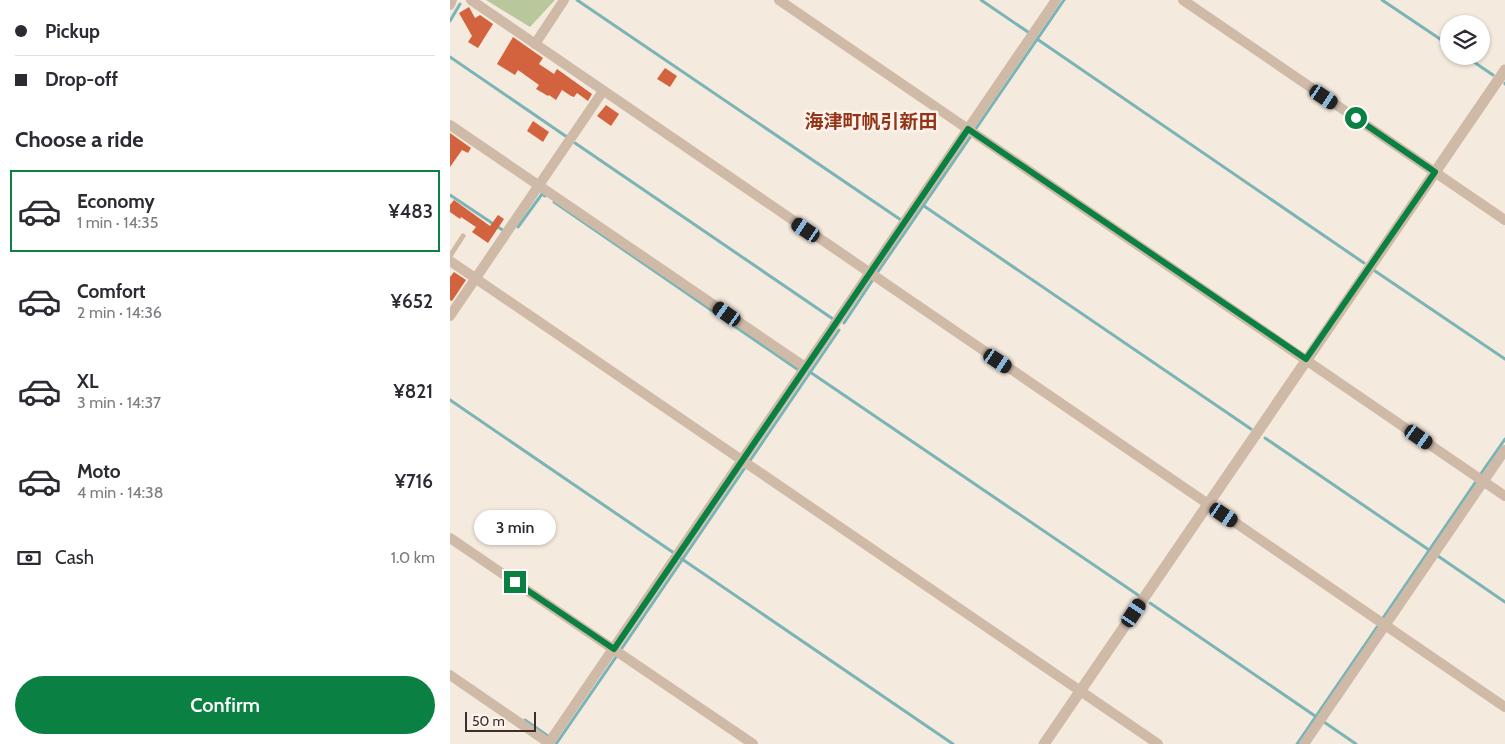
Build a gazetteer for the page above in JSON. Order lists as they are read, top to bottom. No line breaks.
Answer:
{"districts":["海津町帆引新田"],"scale_bar":"50 m","page":{"banner":["Pickup","Drop-off"],"heading":"Choose a ride","list":[{"name":"Economy","note":"1 min · 14:35","value":"¥483"},{"name":"Comfort","note":"2 min · 14:36","value":"¥652"},{"name":"XL","note":"3 min · 14:37","value":"¥821"},{"name":"Moto","note":"4 min · 14:38","value":"¥716"}],"bubble":"3 min","pay":["Cash","1.0 km"],"buttons":"Confirm","scale":"50 m"}}
